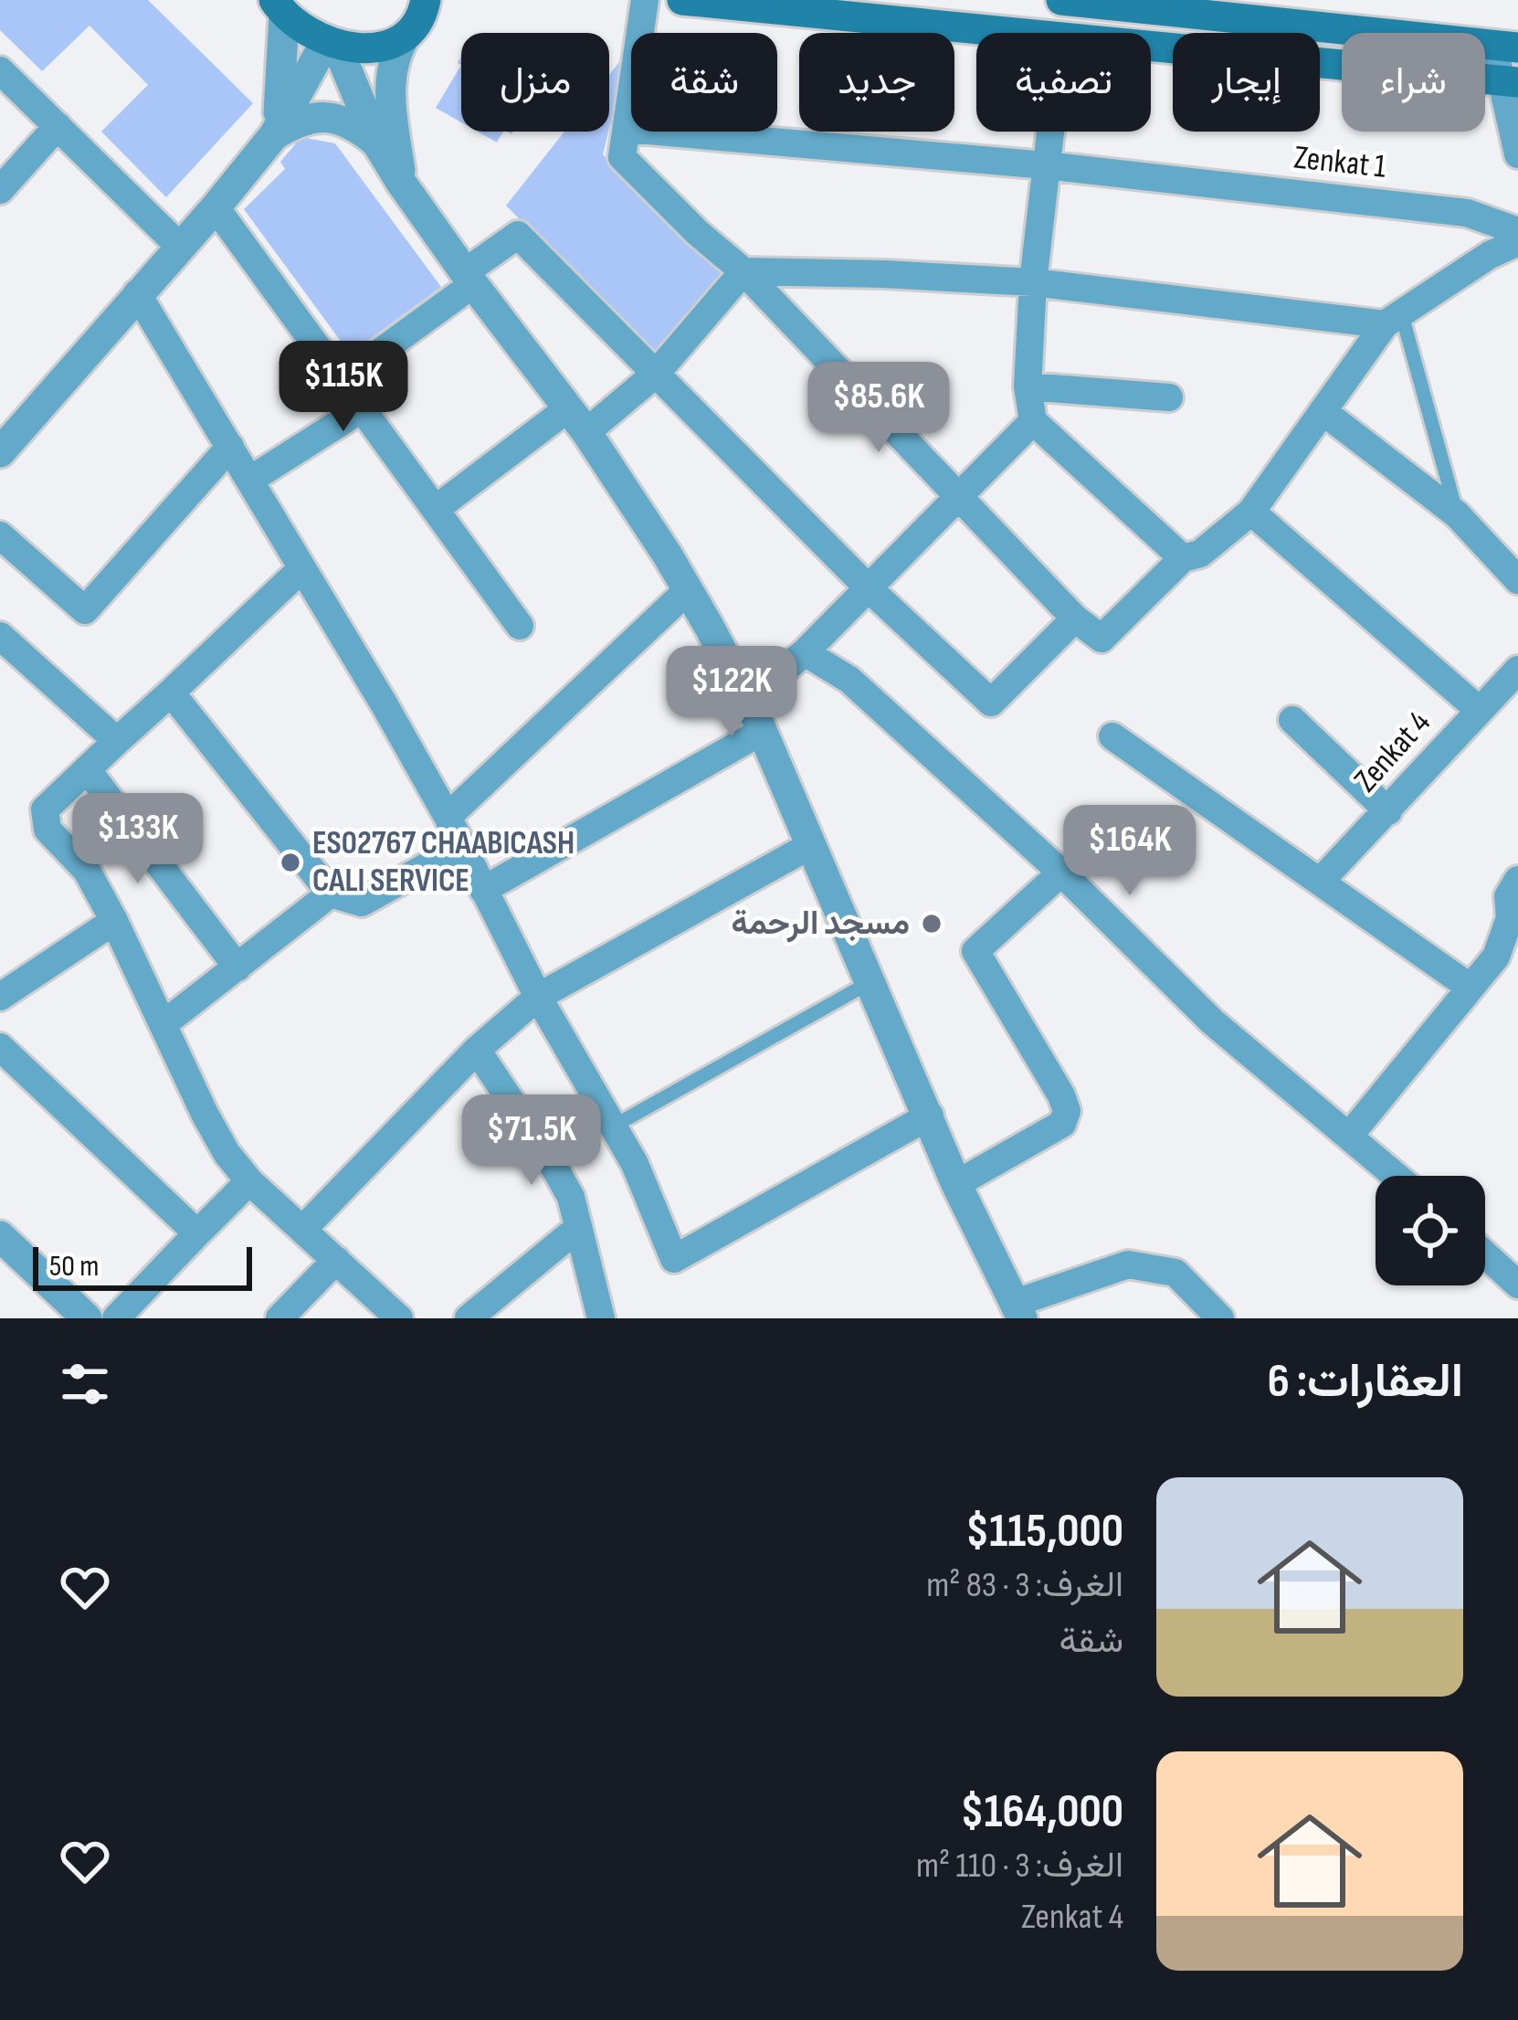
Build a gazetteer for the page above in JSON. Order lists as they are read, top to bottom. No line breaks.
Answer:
{"streets":{"street":["Zenkat 1","Zenkat 4"]},"places":["ES02767 CHAABICASH CALI SERVICE","مسجد الرحمة"],"scale_bar":"50 m","page":{"chip":["شراء","إيجار","تصفية","جديد","شقة","منزل"],"price":["$115K","$85.6K","$122K","$133K","$164K","$71.5K"],"scale":"50 m","heading":"العقارات: 6","list":[{"name":"$115,000","note":"الغرف: 3 · 83 m² · شقة"},{"name":"$164,000","note":"الغرف: 3 · 110 m² · Zenkat 4"}]}}
